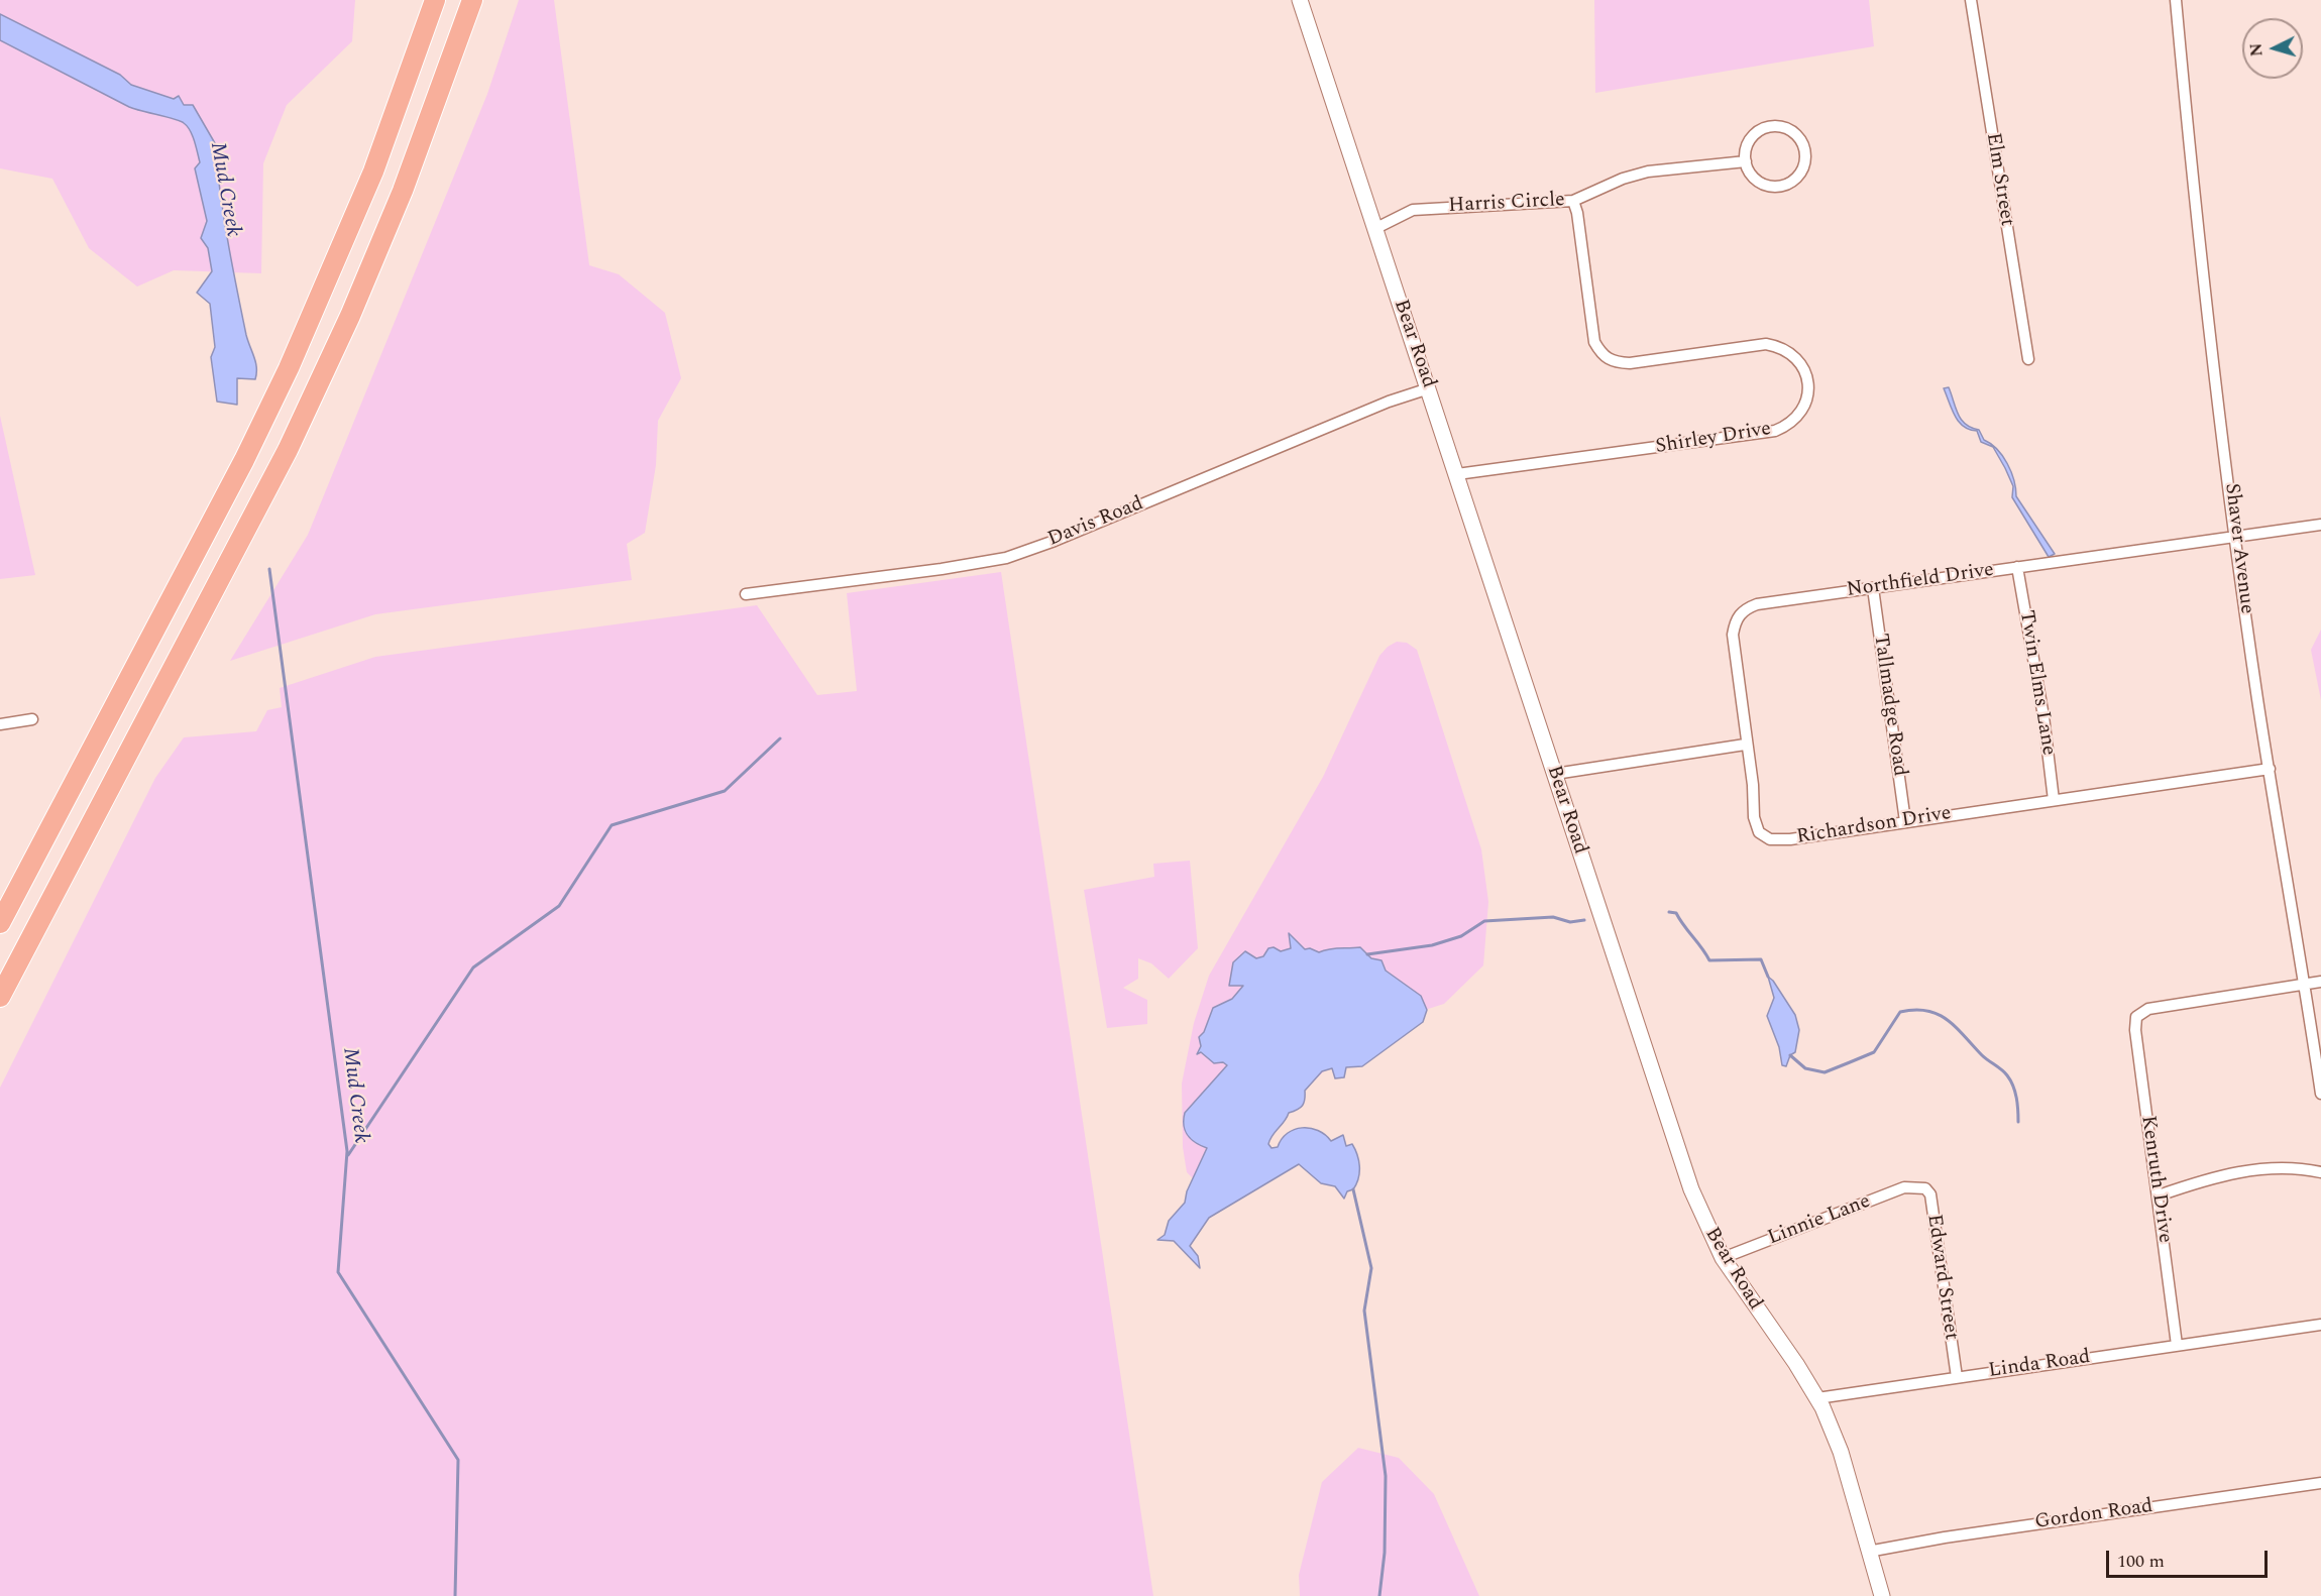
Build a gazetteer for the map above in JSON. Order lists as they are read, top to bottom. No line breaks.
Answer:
{"streets":{"main road":["Bear Road"],"street":["Elm Street","Harris Circle","Shirley Drive","Davis Road","Shaver Avenue","Northfield Drive","Twin Elms Lane","Tallmadge Road","Richardson Drive","Kenruth Drive","Linnie Lane","Edward Street","Linda Road","Gordon Road"]},"crossings":[["Harris Circle","Bear Road"],["Harris Circle","Shirley Drive"],["Bear Road","Shirley Drive"],["Bear Road","Davis Road"],["Bear Road","Linnie Lane"],["Bear Road","Linda Road"],["Bear Road","Gordon Road"],["Shaver Avenue","Northfield Drive"],["Shaver Avenue","Richardson Drive"],["Shaver Avenue","Kenruth Drive"],["Northfield Drive","Twin Elms Lane"],["Northfield Drive","Tallmadge Road"],["Northfield Drive","Richardson Drive"],["Twin Elms Lane","Richardson Drive"],["Tallmadge Road","Richardson Drive"],["Kenruth Drive","Linda Road"],["Linnie Lane","Edward Street"],["Edward Street","Linda Road"]],"water":["Mud Creek"],"scale_bar":"100 m","north":"left"}
